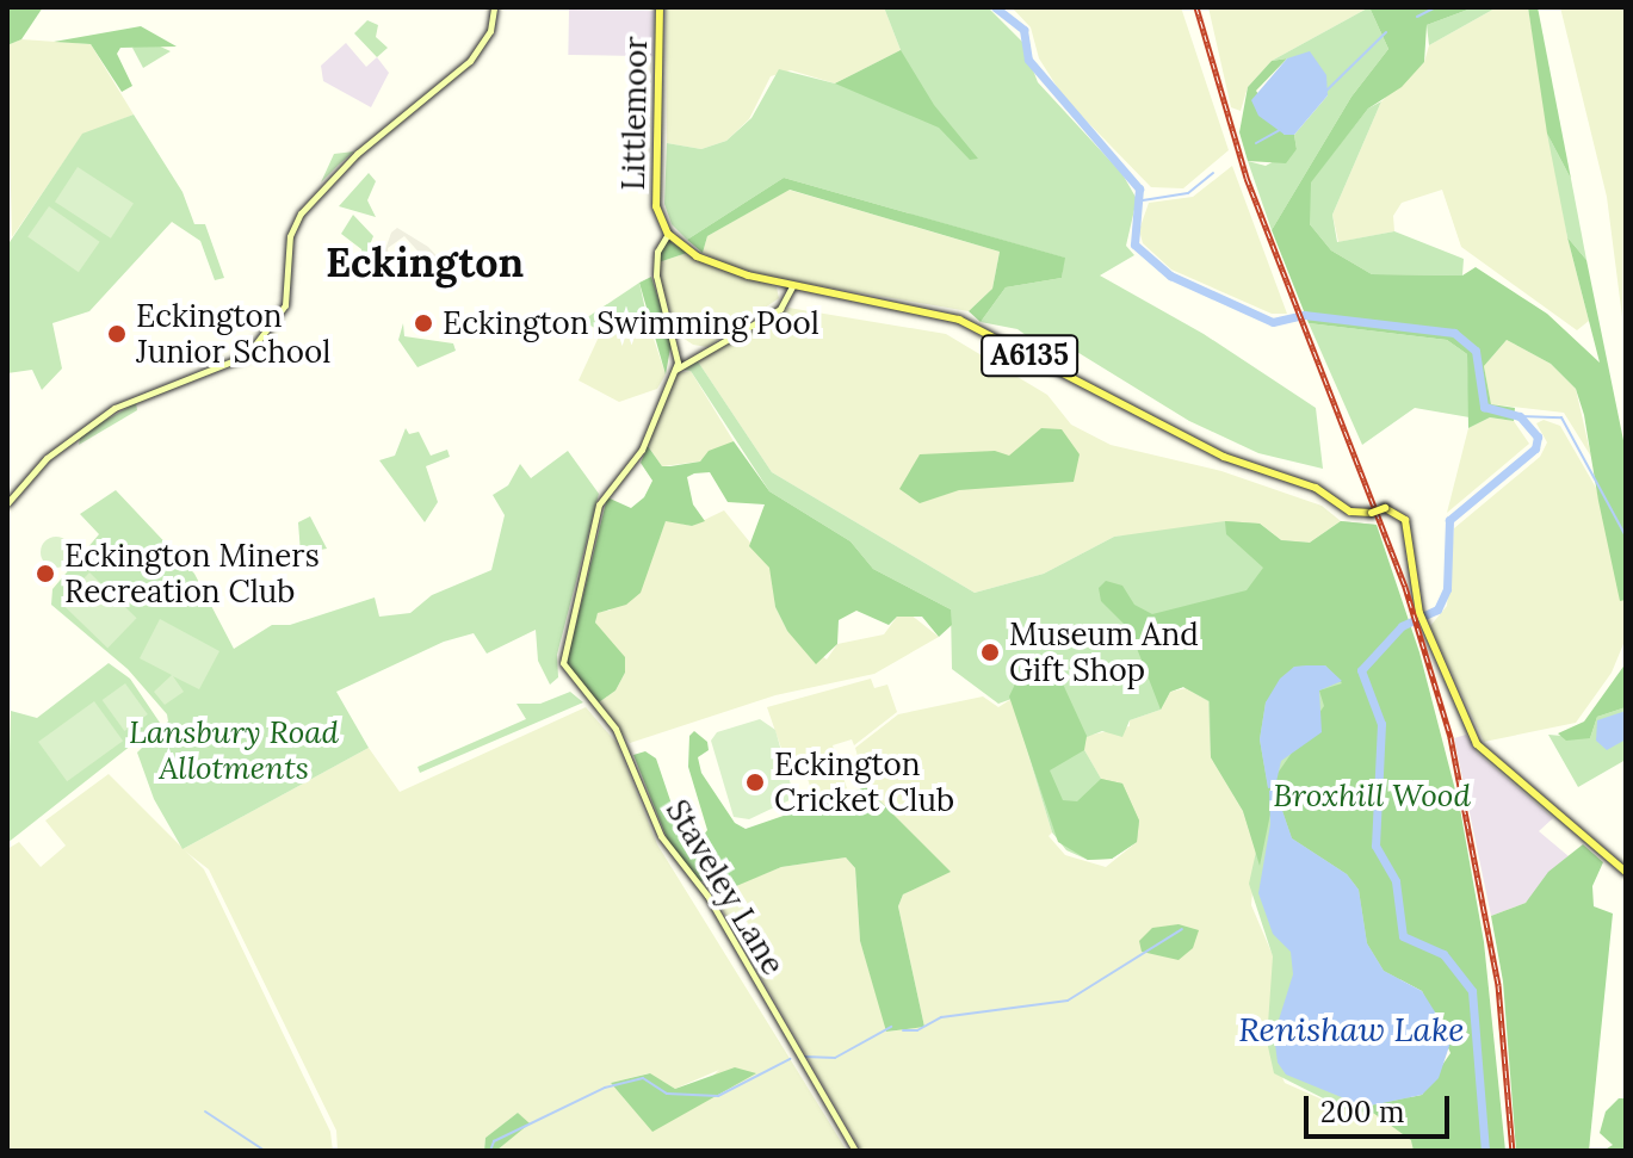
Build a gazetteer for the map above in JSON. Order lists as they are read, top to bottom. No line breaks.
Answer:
{"streets":{"main road":["Littlemoor","A6135","Staveley Lane"]},"crossings":[["Littlemoor","A6135"]],"districts":["Eckington"],"water":["Renishaw Lake"],"parks":["Lansbury Road Allotments","Broxhill Wood"],"places":["Eckington Swimming Pool","Eckington Junior School","Eckington Miners Recreation Club","Museum And Gift Shop","Eckington Cricket Club"],"scale_bar":"200 m"}
